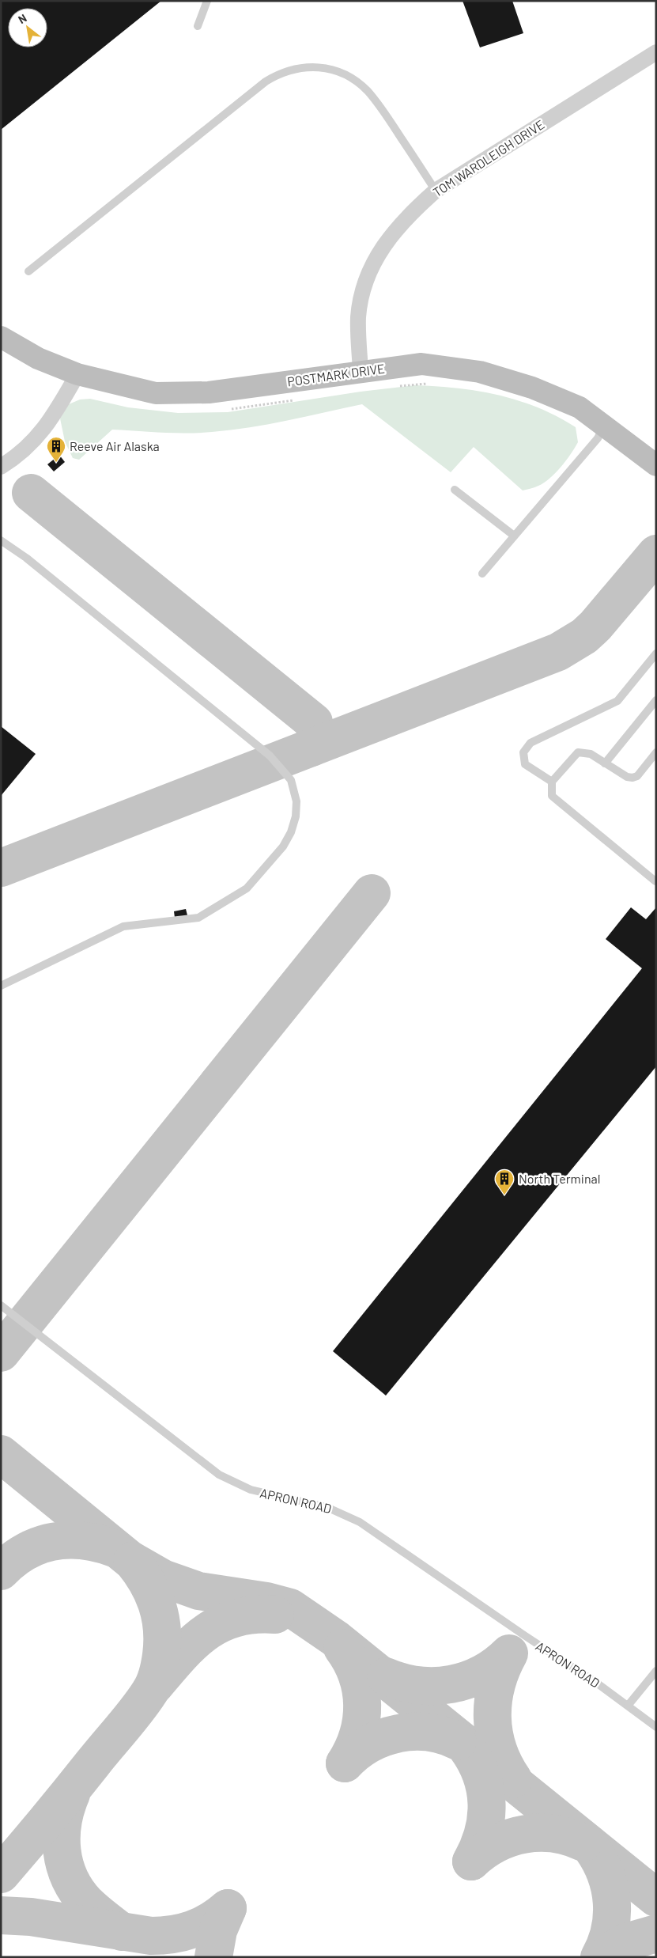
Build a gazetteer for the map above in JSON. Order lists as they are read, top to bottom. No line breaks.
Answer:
{"streets":{"street":["TOM WARDLEIGH DRIVE","POSTMARK DRIVE"],"lane":["APRON ROAD"]},"crossings":[["TOM WARDLEIGH DRIVE","POSTMARK DRIVE"]],"places":{"building":["Reeve Air Alaska","North Terminal"]},"north":"top left"}
